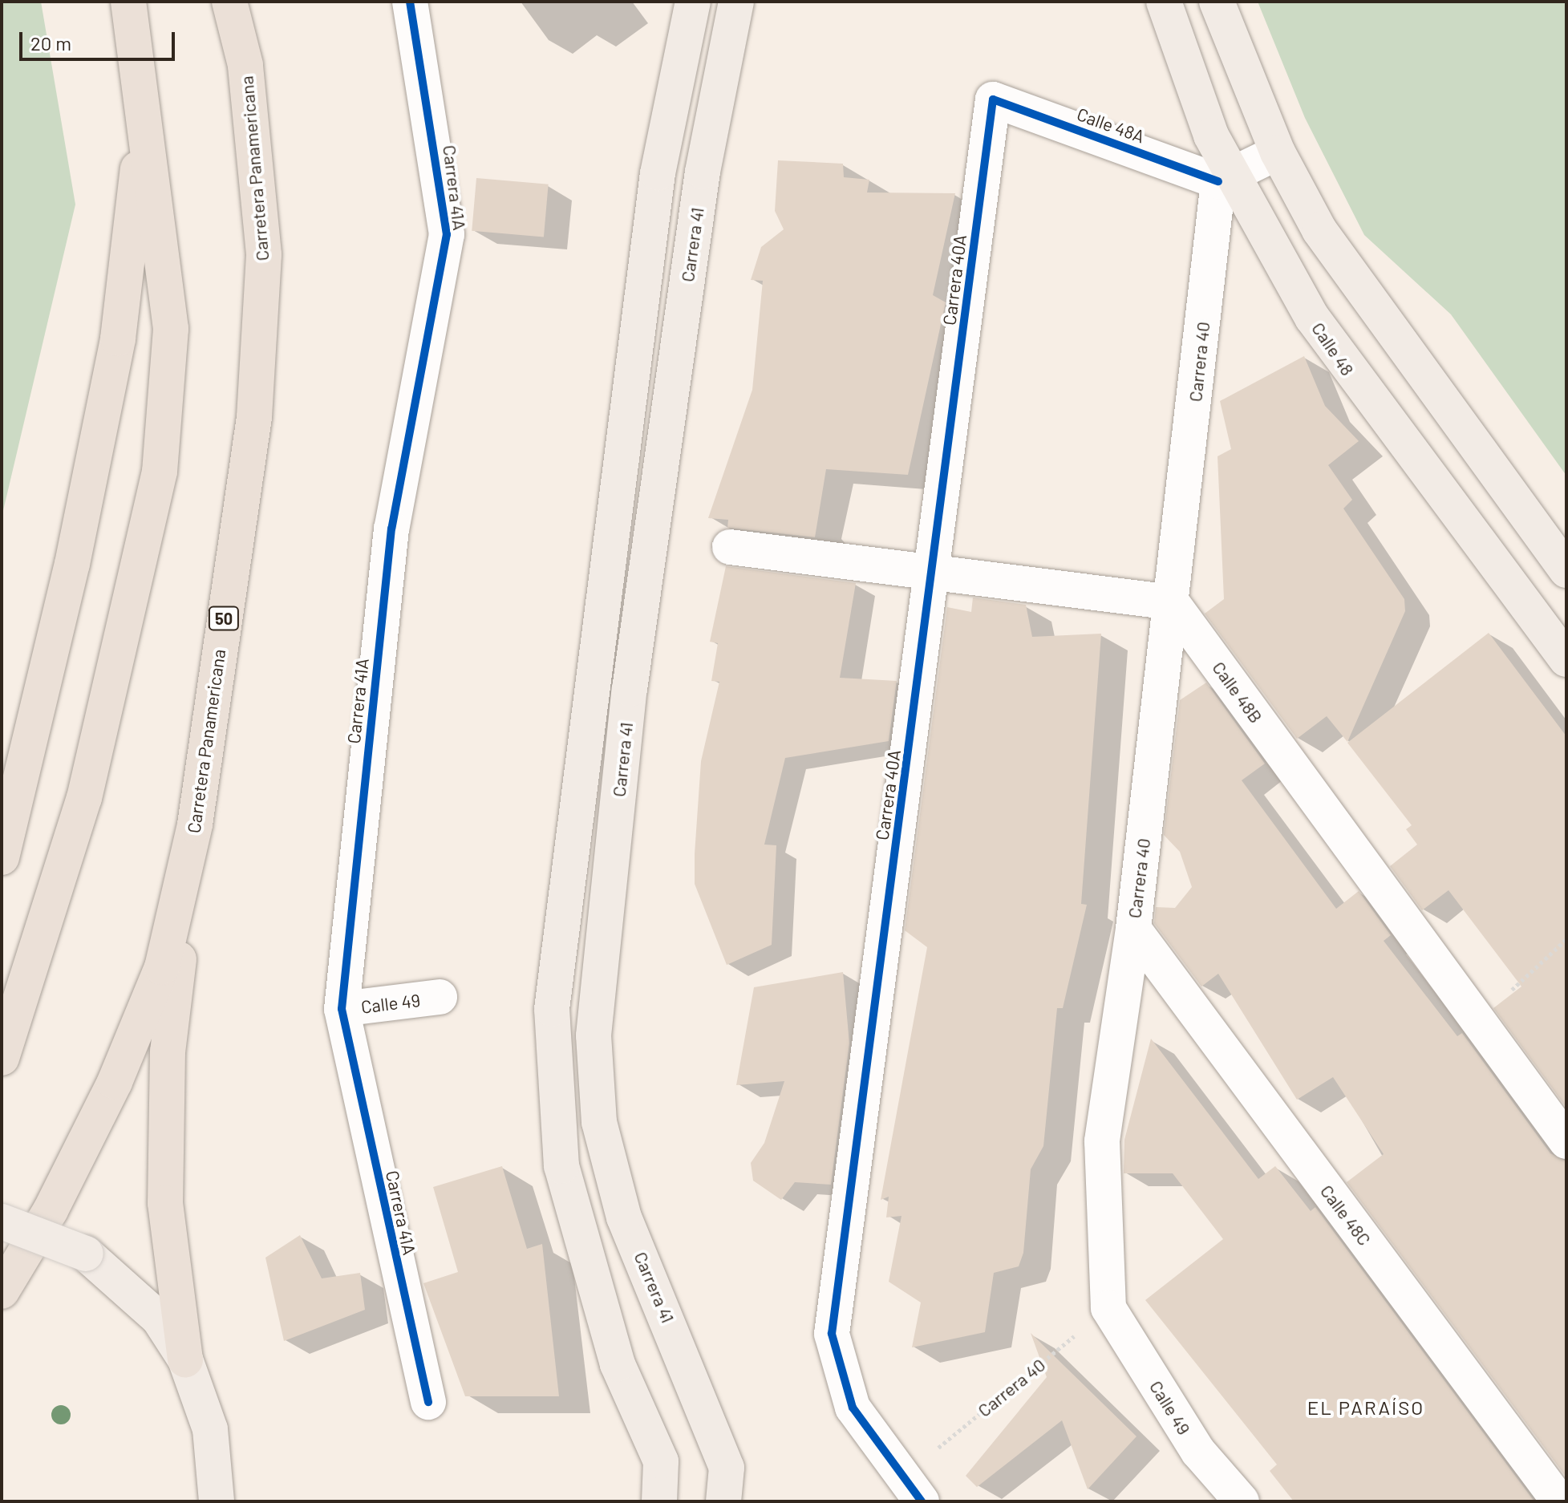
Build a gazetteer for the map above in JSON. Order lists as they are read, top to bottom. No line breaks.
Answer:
{"streets":{"highway":["Carretera Panamericana","50"],"main road":["Carrera 41","Calle 48"],"street":["Calle 48A","Carrera 41A","Carrera 40A","Carrera 40","Calle 48B","Calle 49","Calle 48C"]},"crossings":[["Calle 48A","Carrera 40A"],["Calle 48A","Calle 48"],["Calle 48A","Carrera 40"],["Carrera 41A","Calle 49"],["Carrera 40A","Carrera 40"],["Calle 48","Carrera 40"],["Carrera 40","Calle 48B"],["Carrera 40","Calle 49"],["Carrera 40","Calle 48C"]],"districts":["EL PARAÍSO"],"scale_bar":"20 m"}
